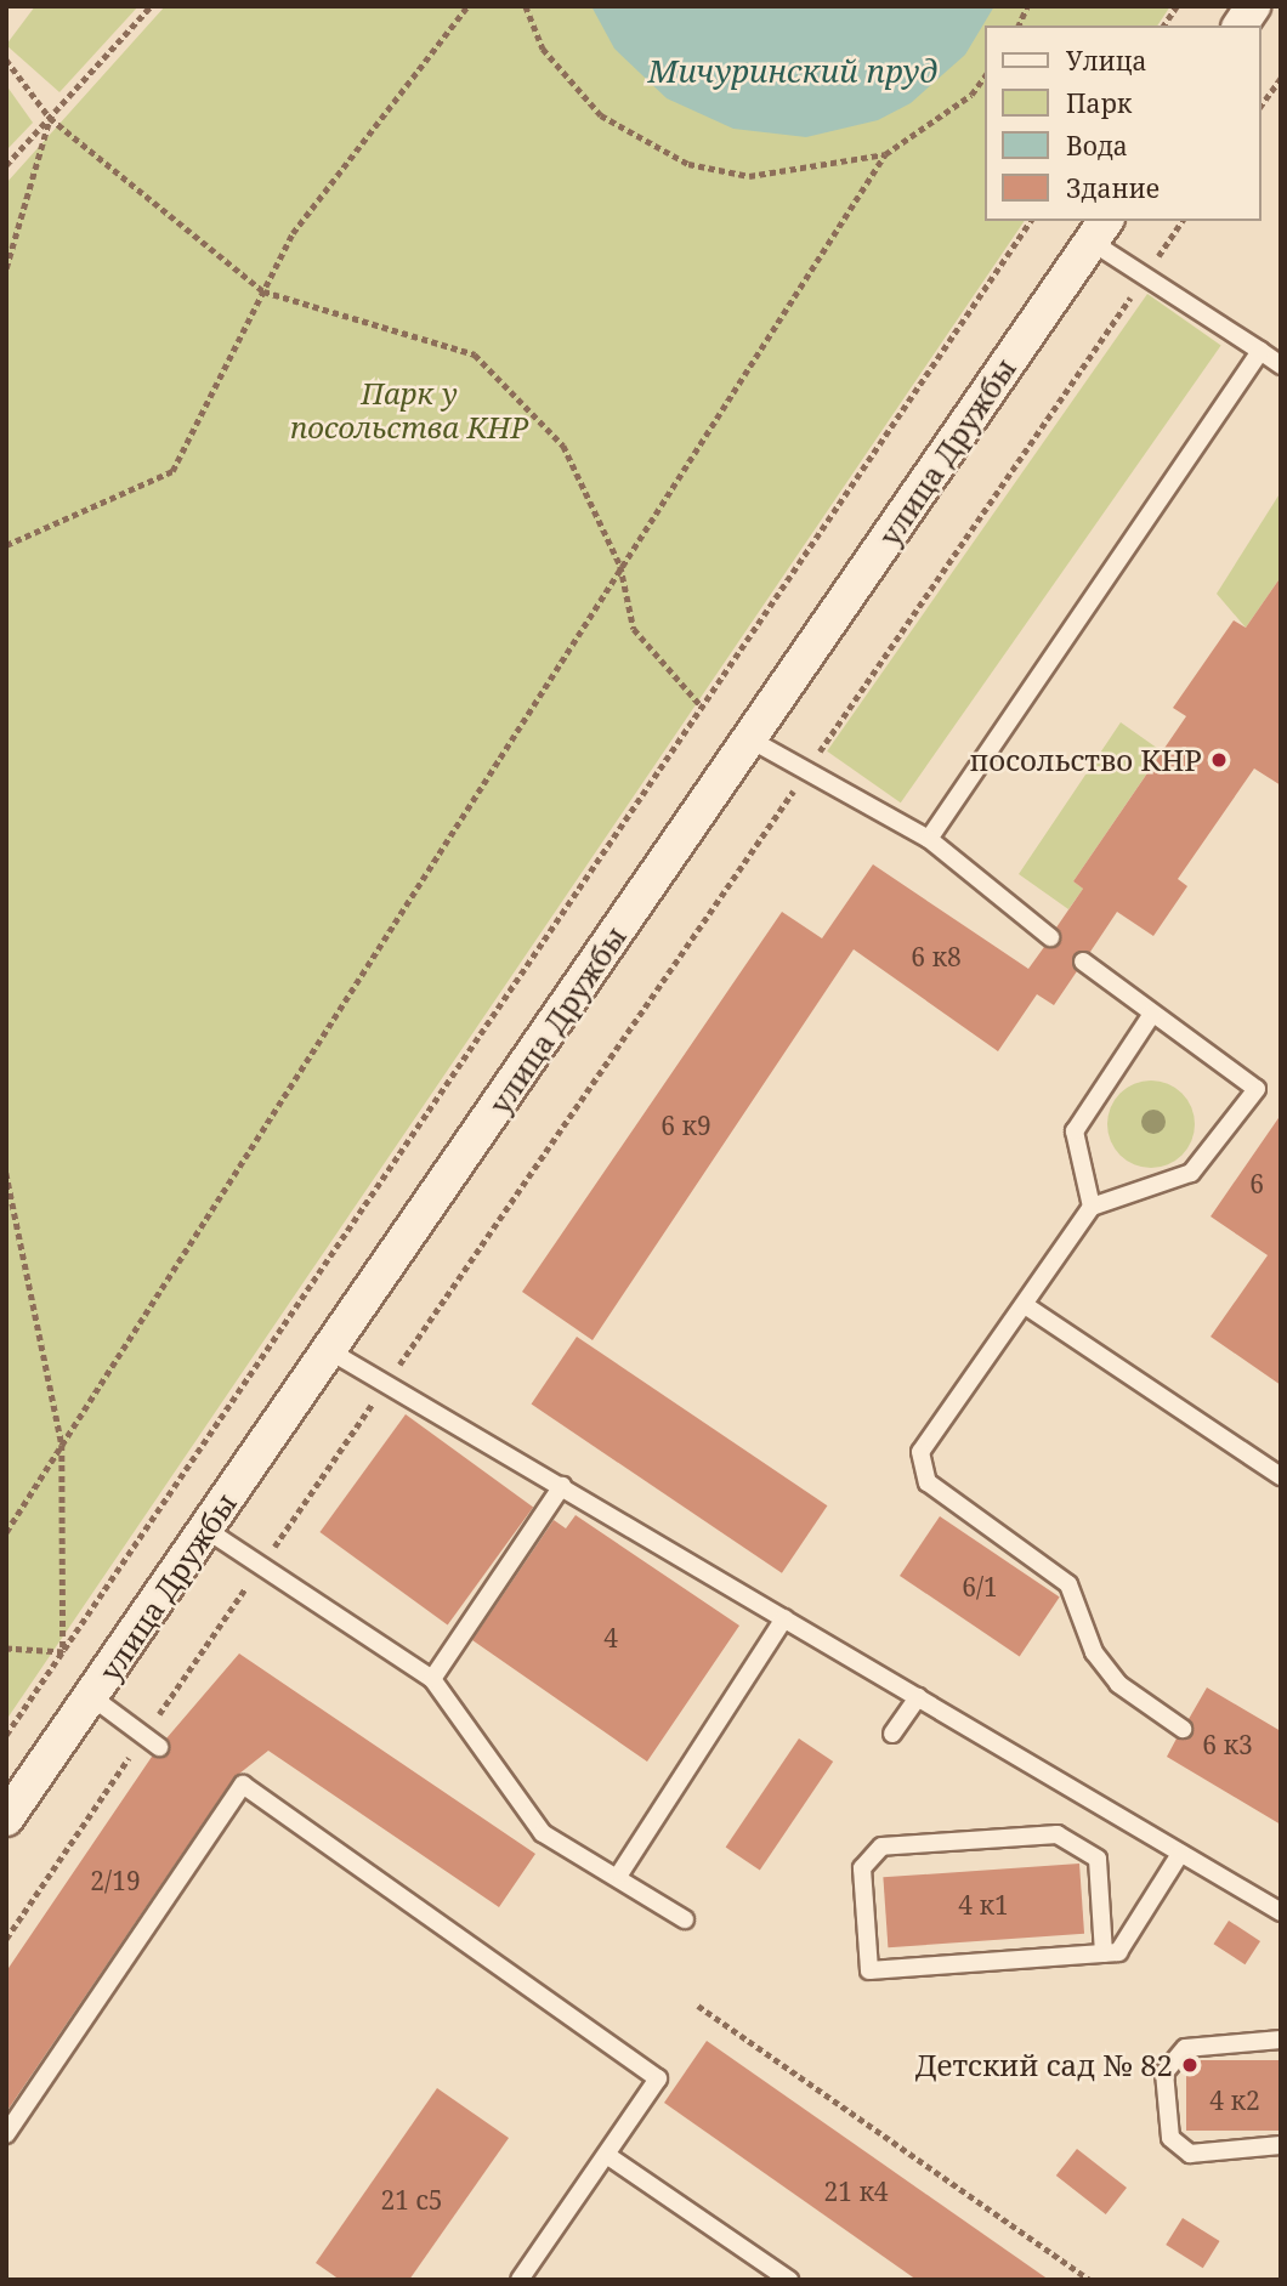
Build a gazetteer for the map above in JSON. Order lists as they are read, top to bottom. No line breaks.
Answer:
{"streets":{"street":["улица Дружбы"]},"water":["Мичуринский пруд"],"parks":["Парк у посольства КНР"],"places":["посольство КНР","Детский сад № 82"],"house_numbers":["6 к8","6 к9","6","6/1","4","6 к3","2/19","4 к1","4 к2","21 к4","21 с5"],"legend":["Улица","Парк","Вода","Здание"]}
